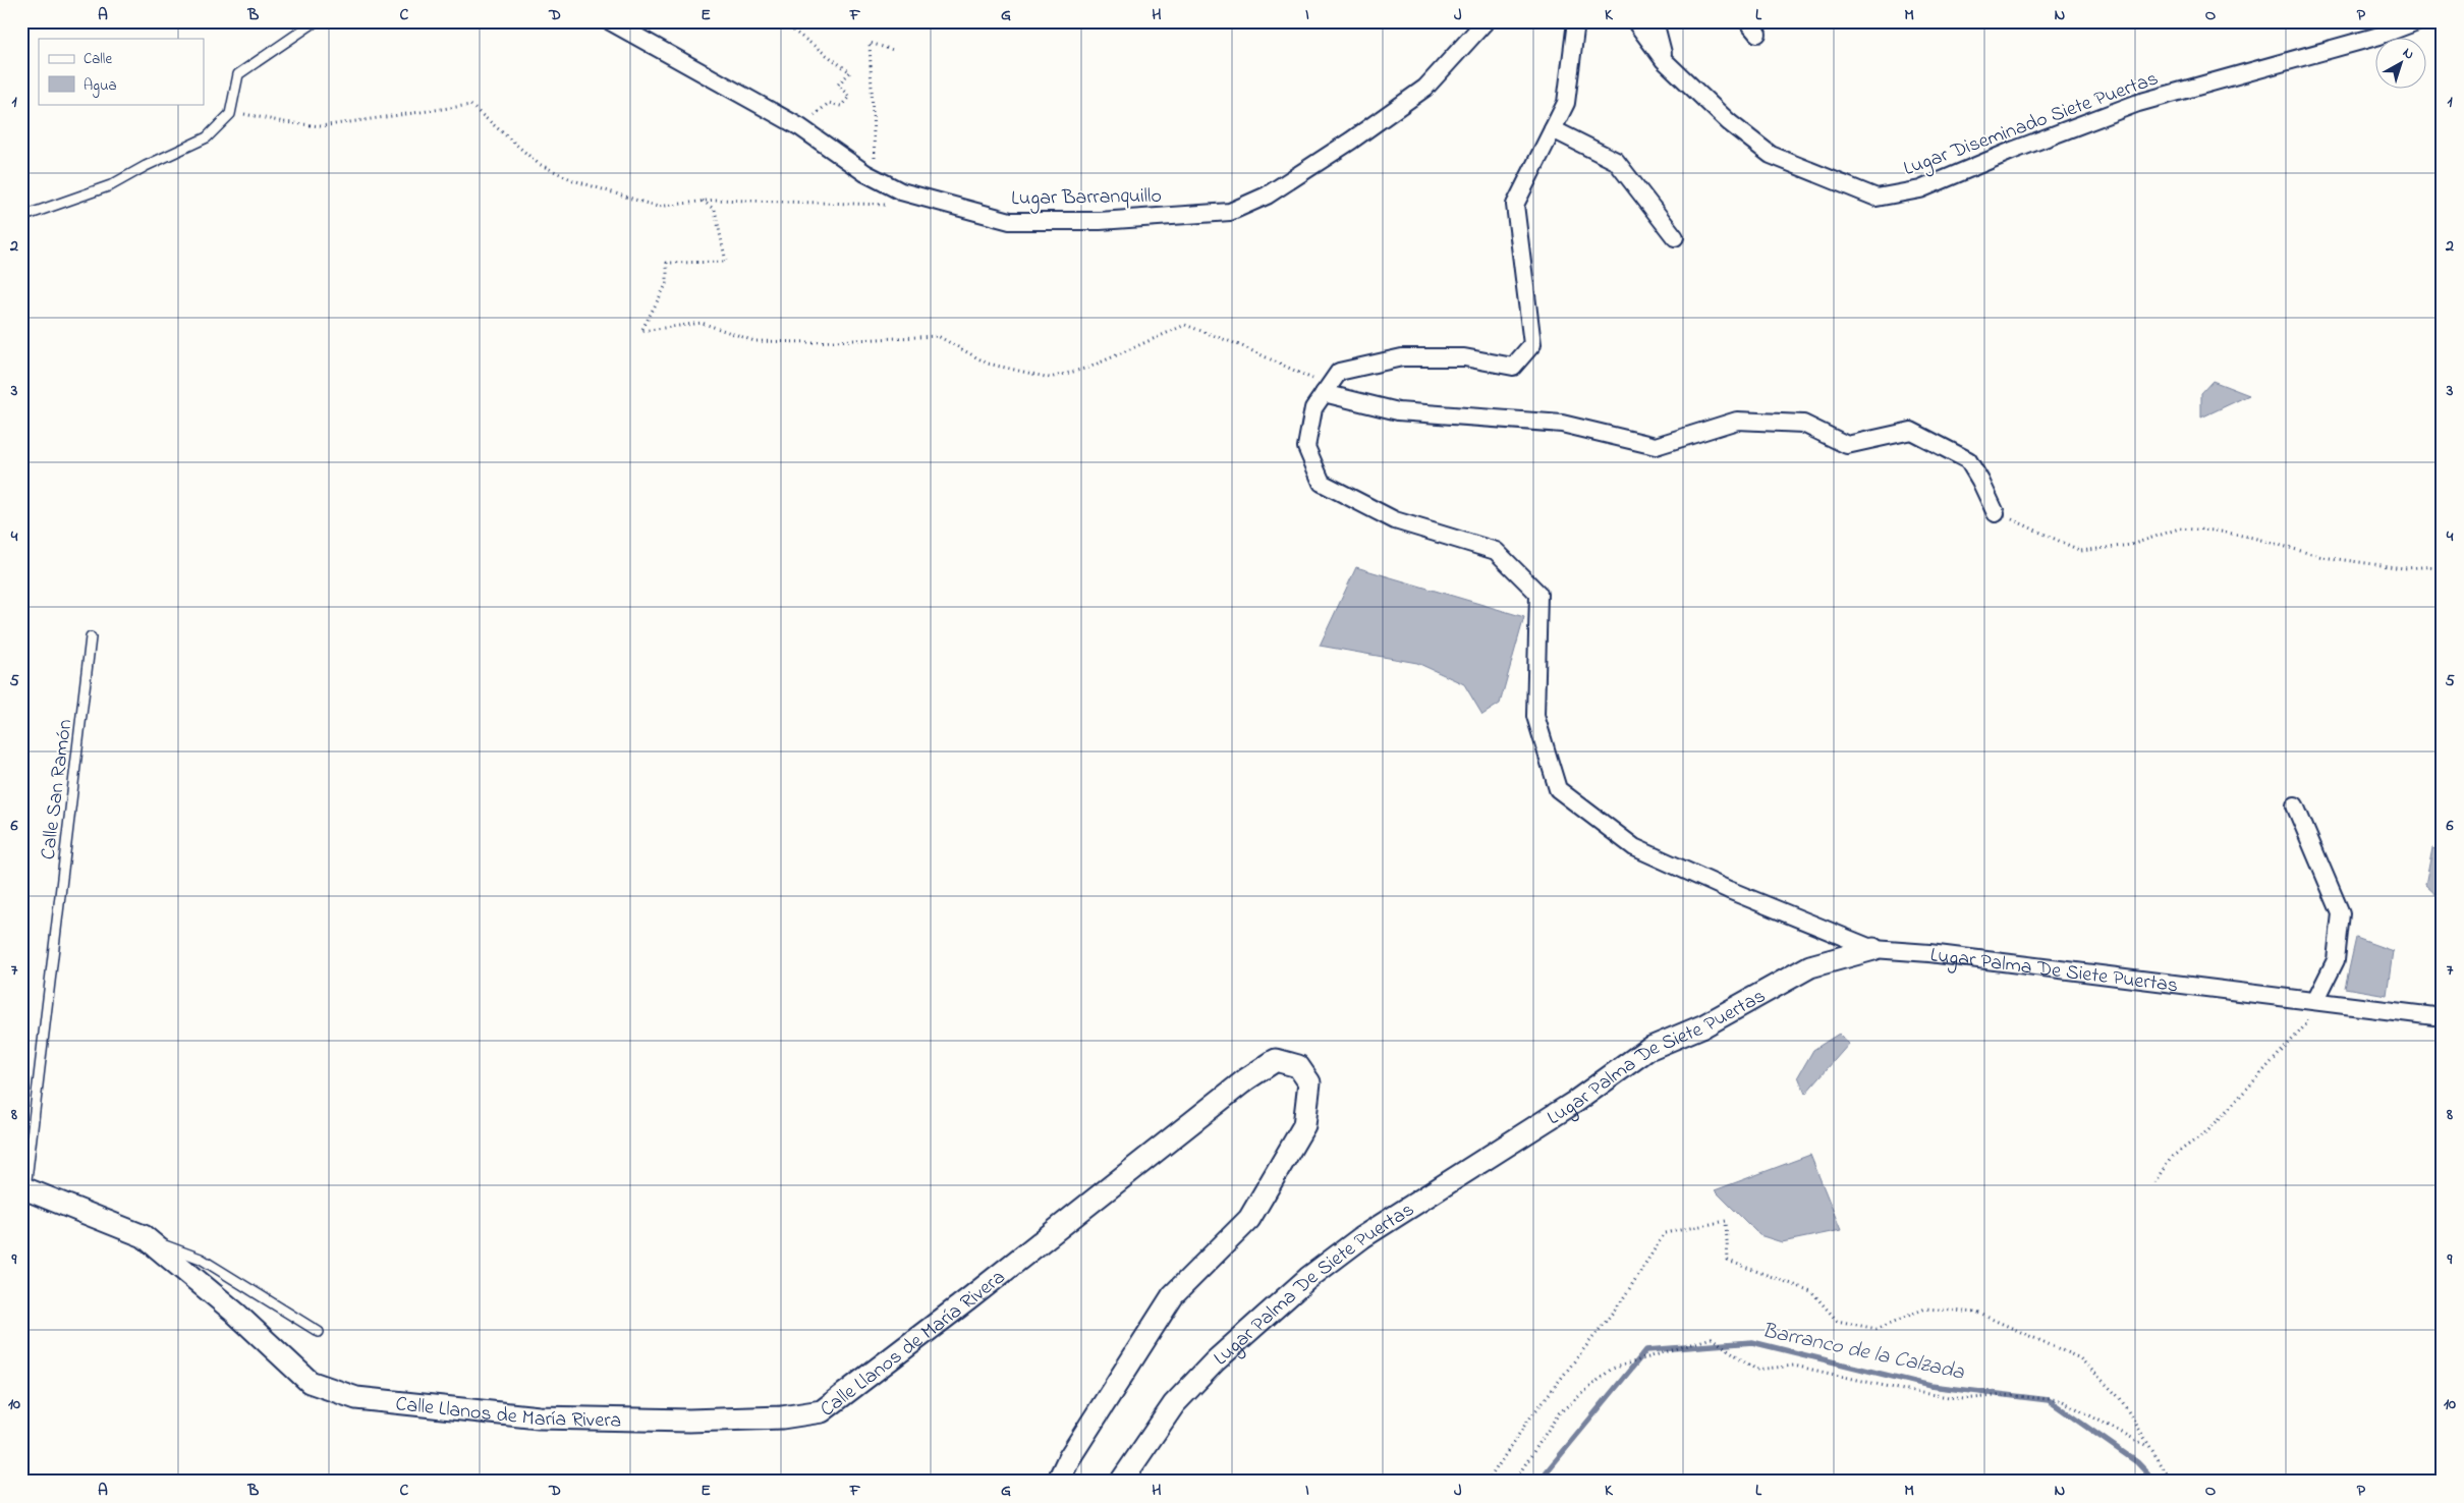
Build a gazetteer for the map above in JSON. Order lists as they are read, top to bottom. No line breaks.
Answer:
{"streets":{"street":["Lugar Diseminado Siete Puertas","Lugar Barranquillo","Lugar Palma De Siete Puertas","Calle Llanos de María Rivera"],"lane":["Calle San Ramón"]},"crossings":[["Calle San Ramón","Calle Llanos de María Rivera"]],"water":["Barranco de la Calzada"],"legend":["Calle","Agua"],"north":"top right","grid":{"columns":["A","B","C","D","E","F","G","H","I","J","K","L","M","N","O","P"],"rows":["1","2","3","4","5","6","7","8","9","10"]}}
